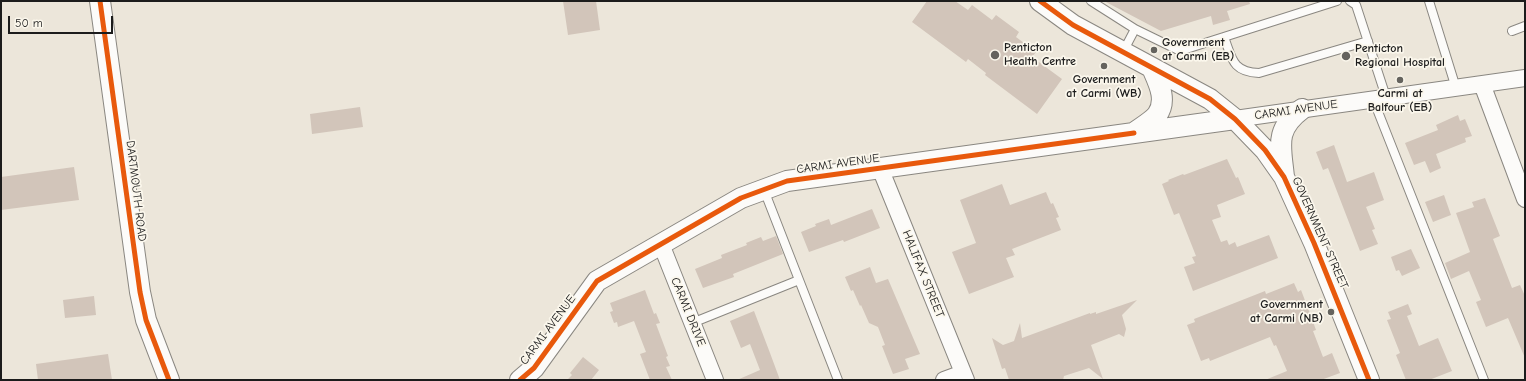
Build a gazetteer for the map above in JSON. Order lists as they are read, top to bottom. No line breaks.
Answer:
{"streets":{"street":["CARMI AVENUE","DARTMOUTH ROAD","GOVERNMENT STREET","HALIFAX STREET","CARMI DRIVE"]},"crossings":[["CARMI AVENUE","GOVERNMENT STREET"],["CARMI AVENUE","HALIFAX STREET"],["CARMI AVENUE","CARMI DRIVE"]],"places":["Government at Carmi (EB)","Penticton Health Centre","Penticton Regional Hospital","Government at Carmi (WB)","Carmi at Balfour (EB)","Government at Carmi (NB)"],"scale_bar":"50 m"}
